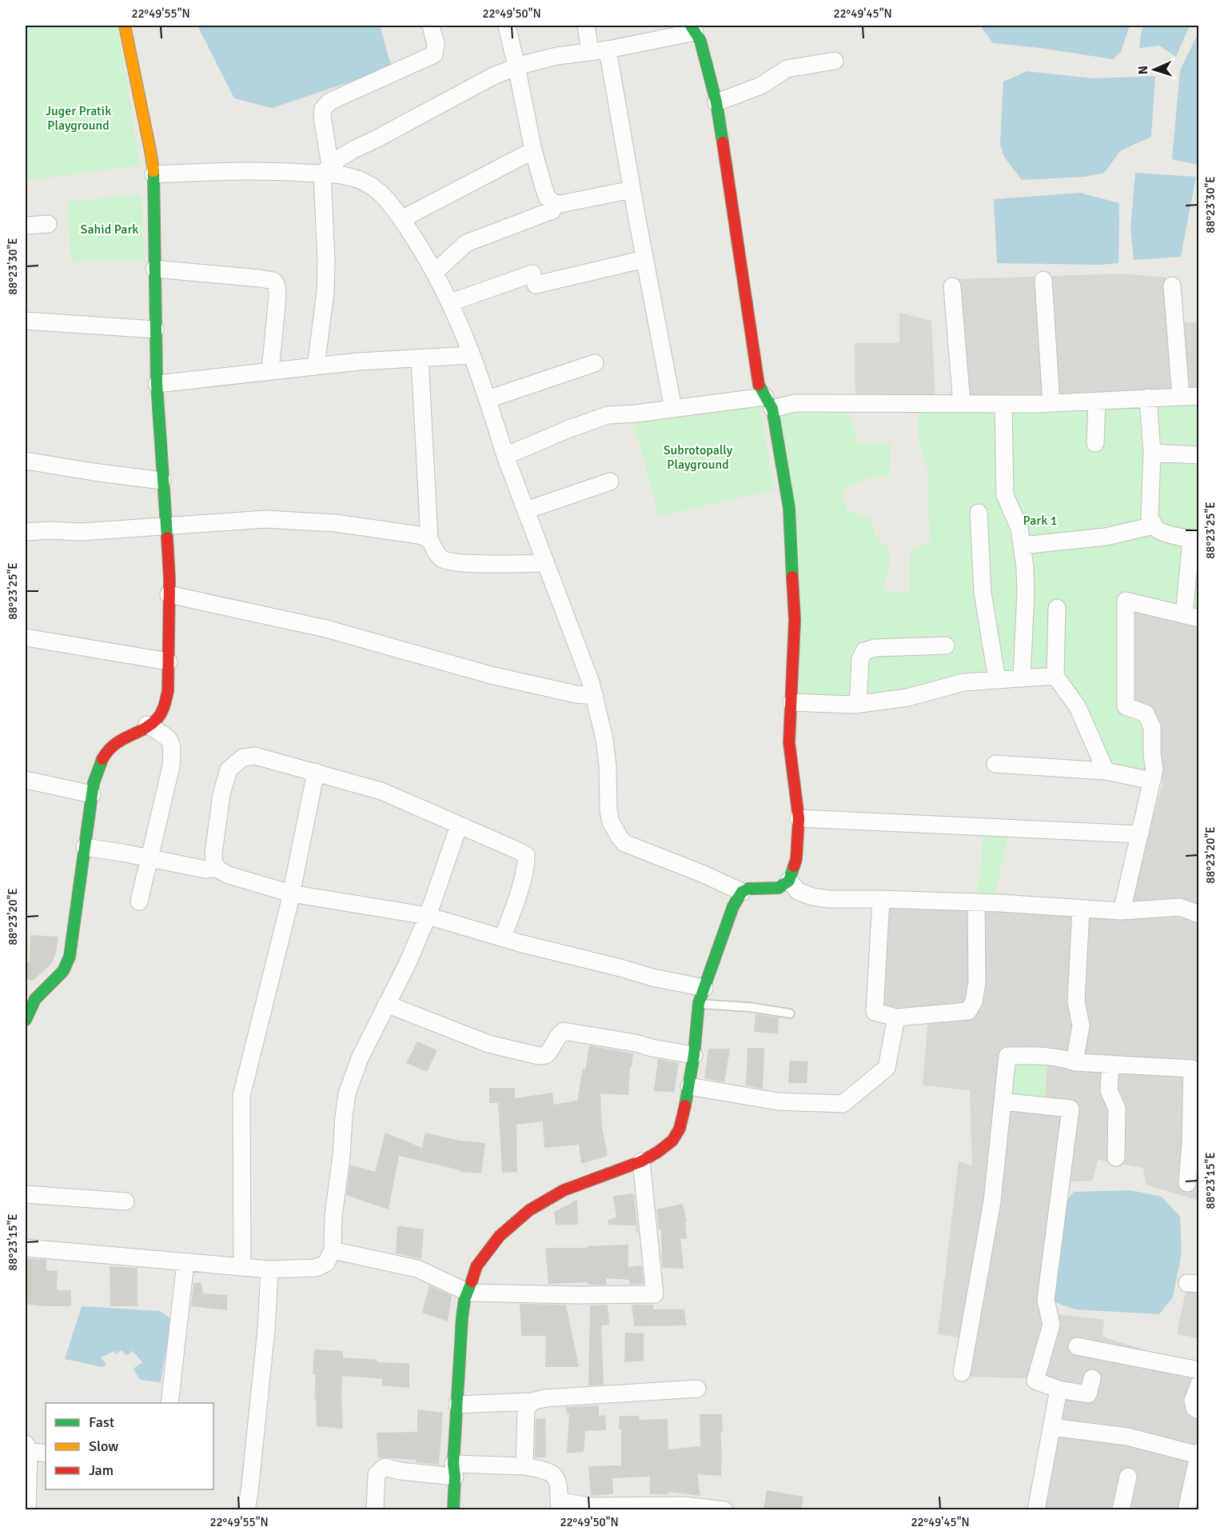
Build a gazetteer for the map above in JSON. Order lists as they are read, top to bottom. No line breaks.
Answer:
{"parks":["Juger Pratik Playground","Sahid Park","Subrotopally Playground","Park 1"],"legend":["Fast","Slow","Jam"],"north":"left","coordinates":["22°49'55\"N","22°49'50\"N","22°49'45\"N","88°23'30\"E","88°23'25\"E","88°23'20\"E","88°23'15\"E"]}
